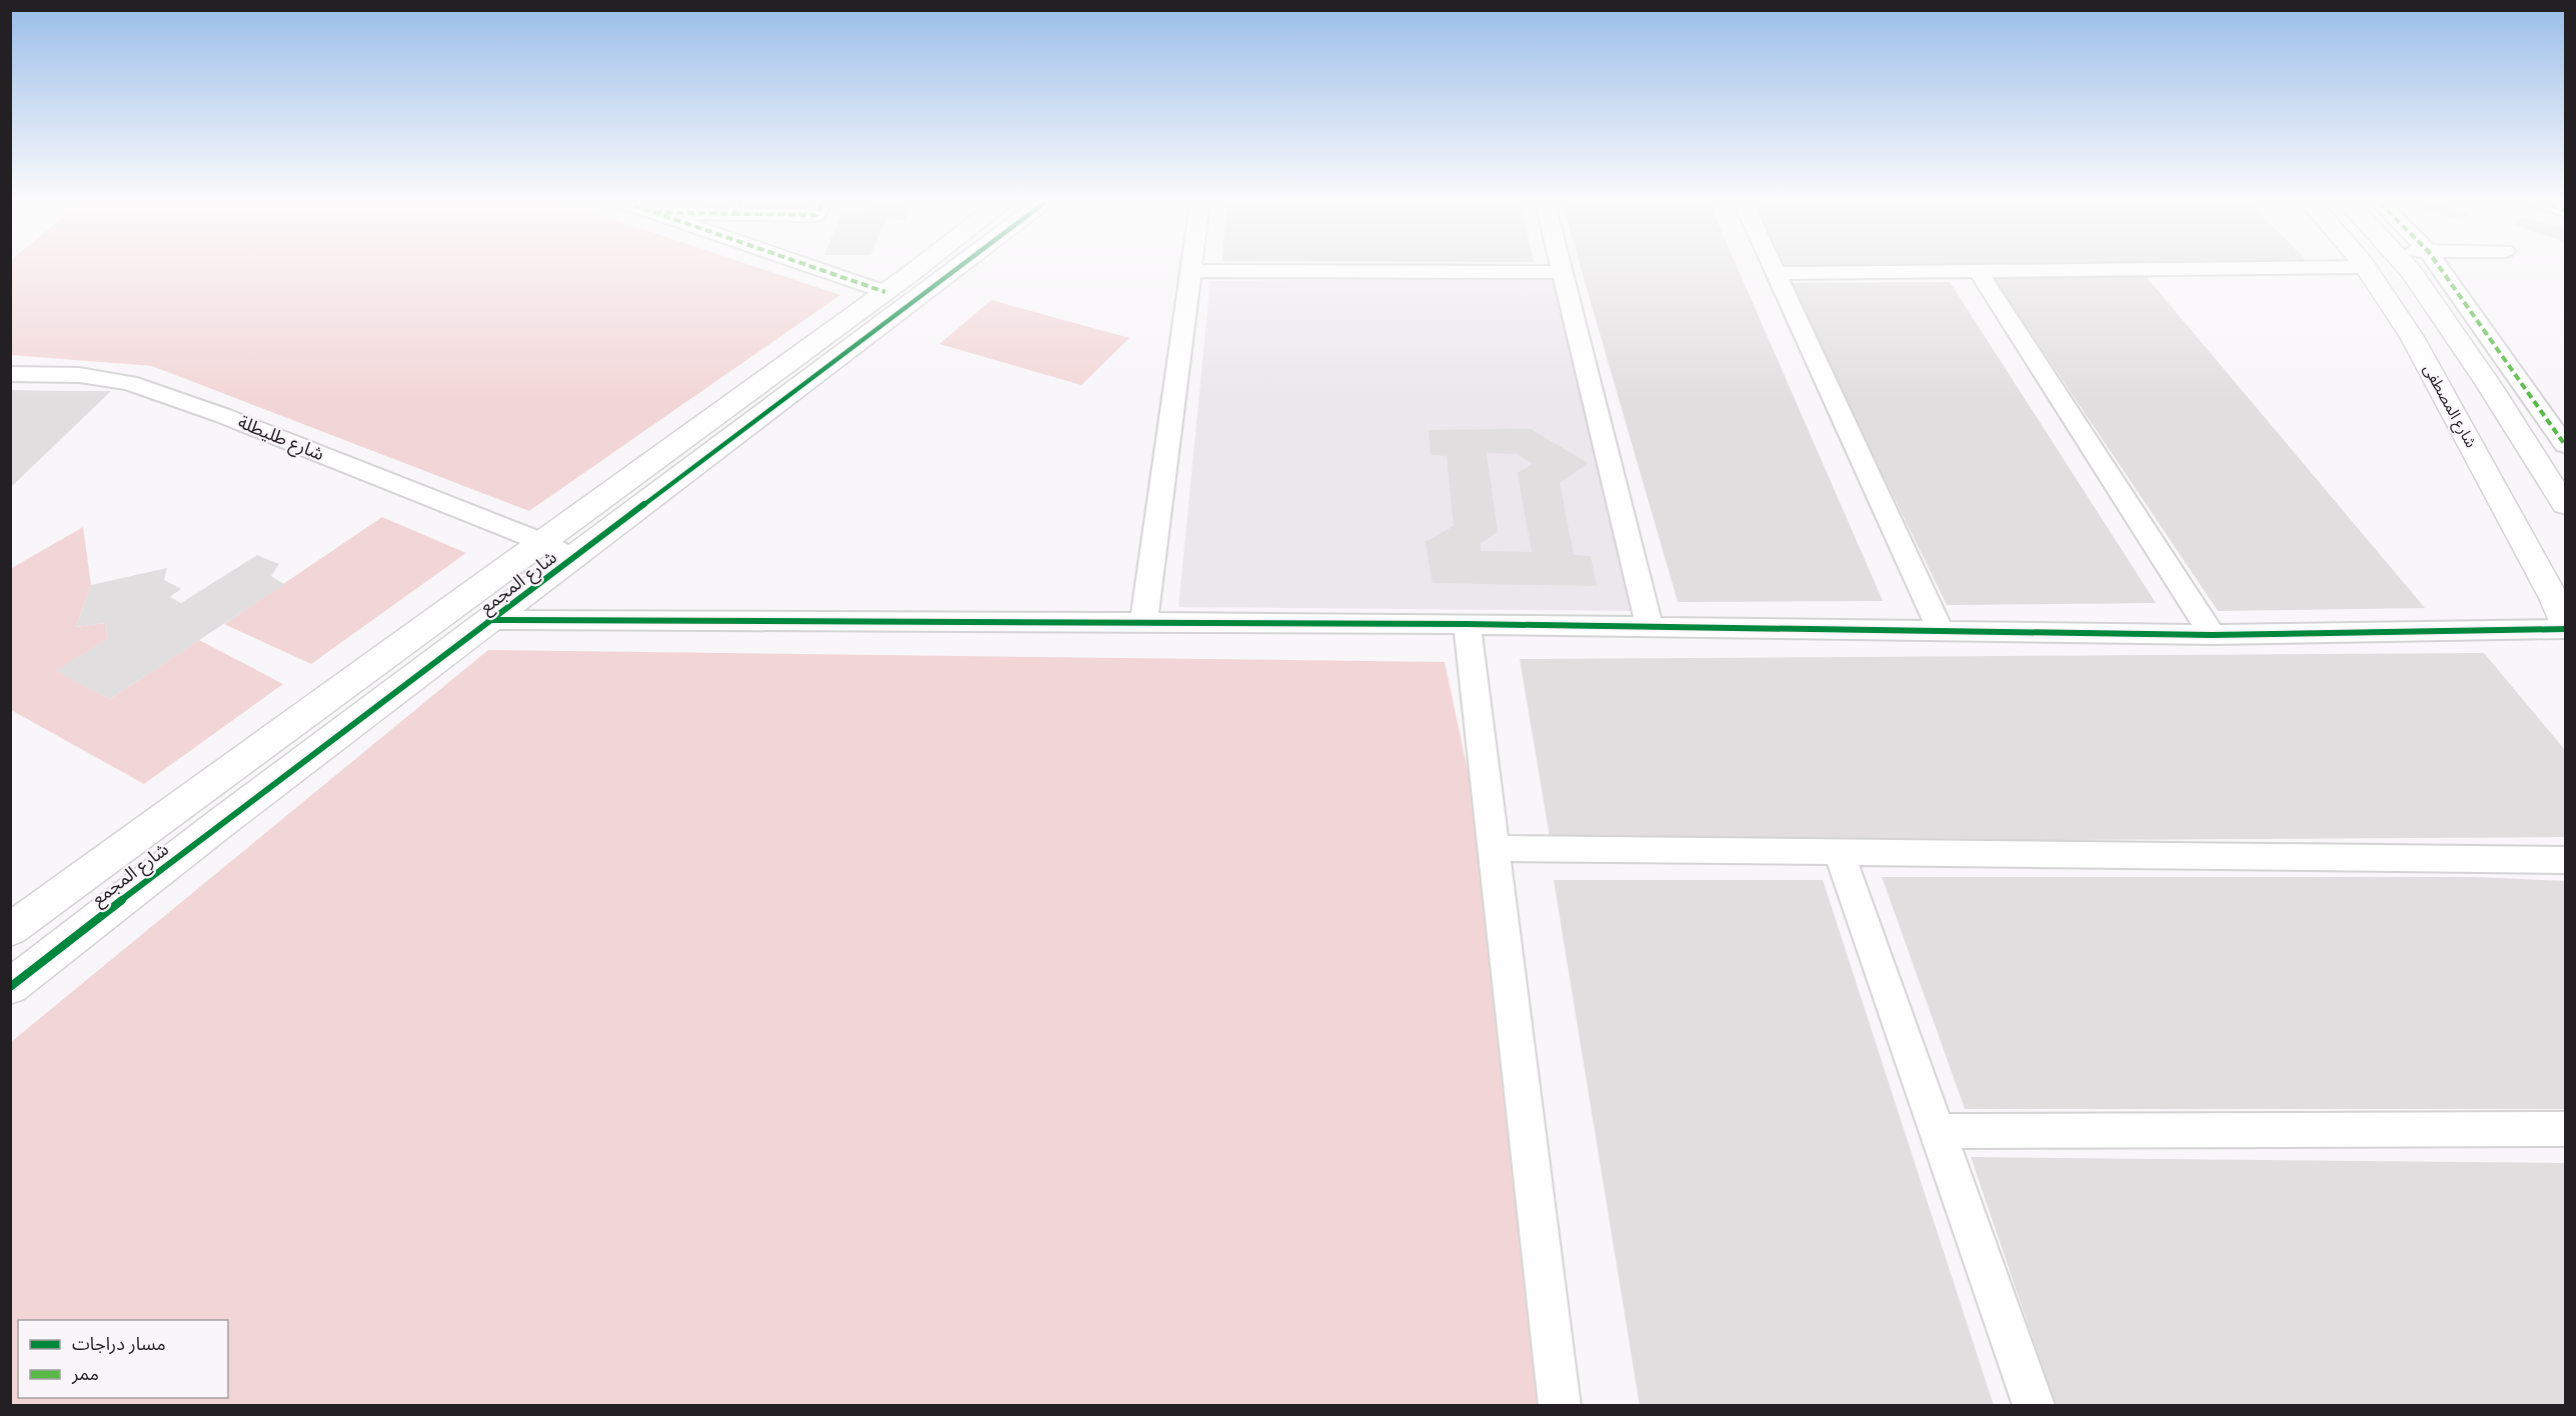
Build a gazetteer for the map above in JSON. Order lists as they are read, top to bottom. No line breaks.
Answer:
{"streets":{"street":["شارع المصطفى","شارع طليطلة","شارع المجمع"]},"crossings":[["شارع طليطلة","شارع المجمع"]],"legend":["مسار دراجات","ممر"]}
